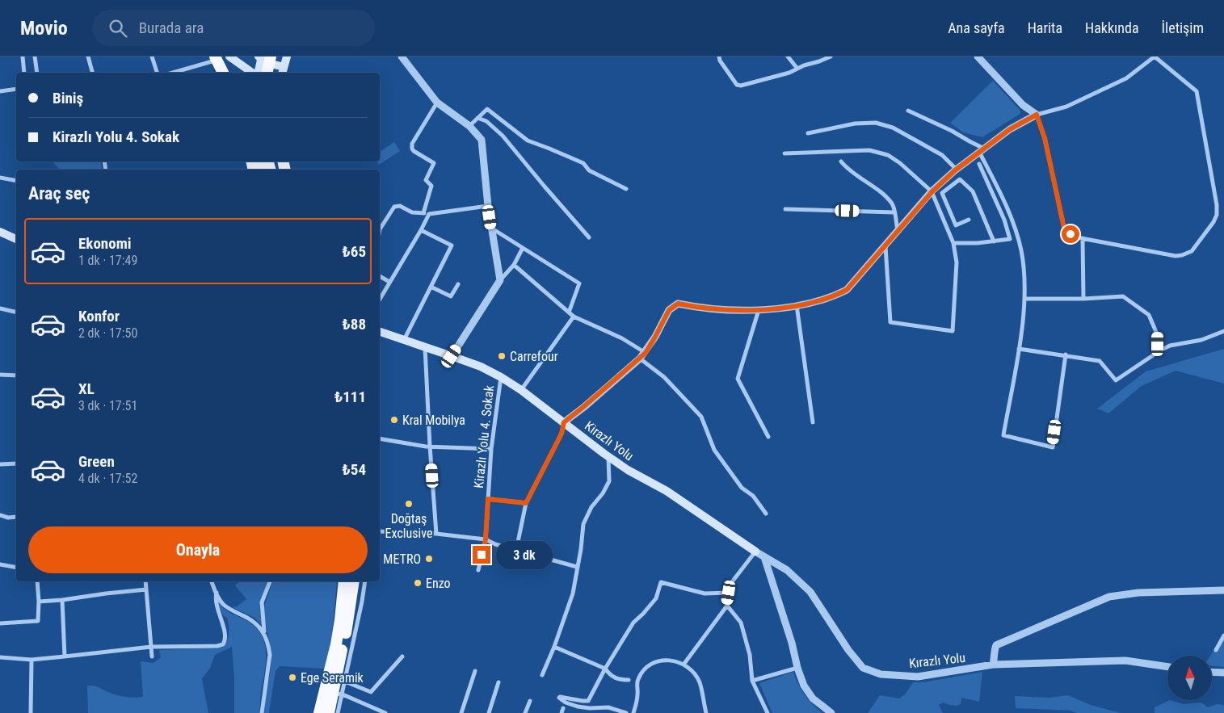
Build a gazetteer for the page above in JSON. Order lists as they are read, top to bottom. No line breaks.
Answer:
{"streets":{"main road":["Kirazlı Yolu"],"street":["Kirazlı Yolu 4. Sokak","Kırazlı Yolu"]},"crossings":[["Kirazlı Yolu 4. Sokak","Kirazlı Yolu"],["Kirazlı Yolu","Kırazlı Yolu"]],"places":["Carrefour","Kral Mobilya","Doğtaş Exclusive","METRO","Enzo","Ege Seramik"],"north":"top","page":{"header":"Movio","search":"Burada ara","nav":["Ana sayfa","Harita","Hakkında","İletişim"],"banner":["Biniş","Kirazlı Yolu 4. Sokak"],"heading":"Araç seç","list":[{"name":"Ekonomi","note":"1 dk · 17:49","value":"₺65"},{"name":"Konfor","note":"2 dk · 17:50","value":"₺88"},{"name":"XL","note":"3 dk · 17:51","value":"₺111"},{"name":"Green","note":"4 dk · 17:52","value":"₺54"}],"buttons":"Onayla","bubble":"3 dk"}}
